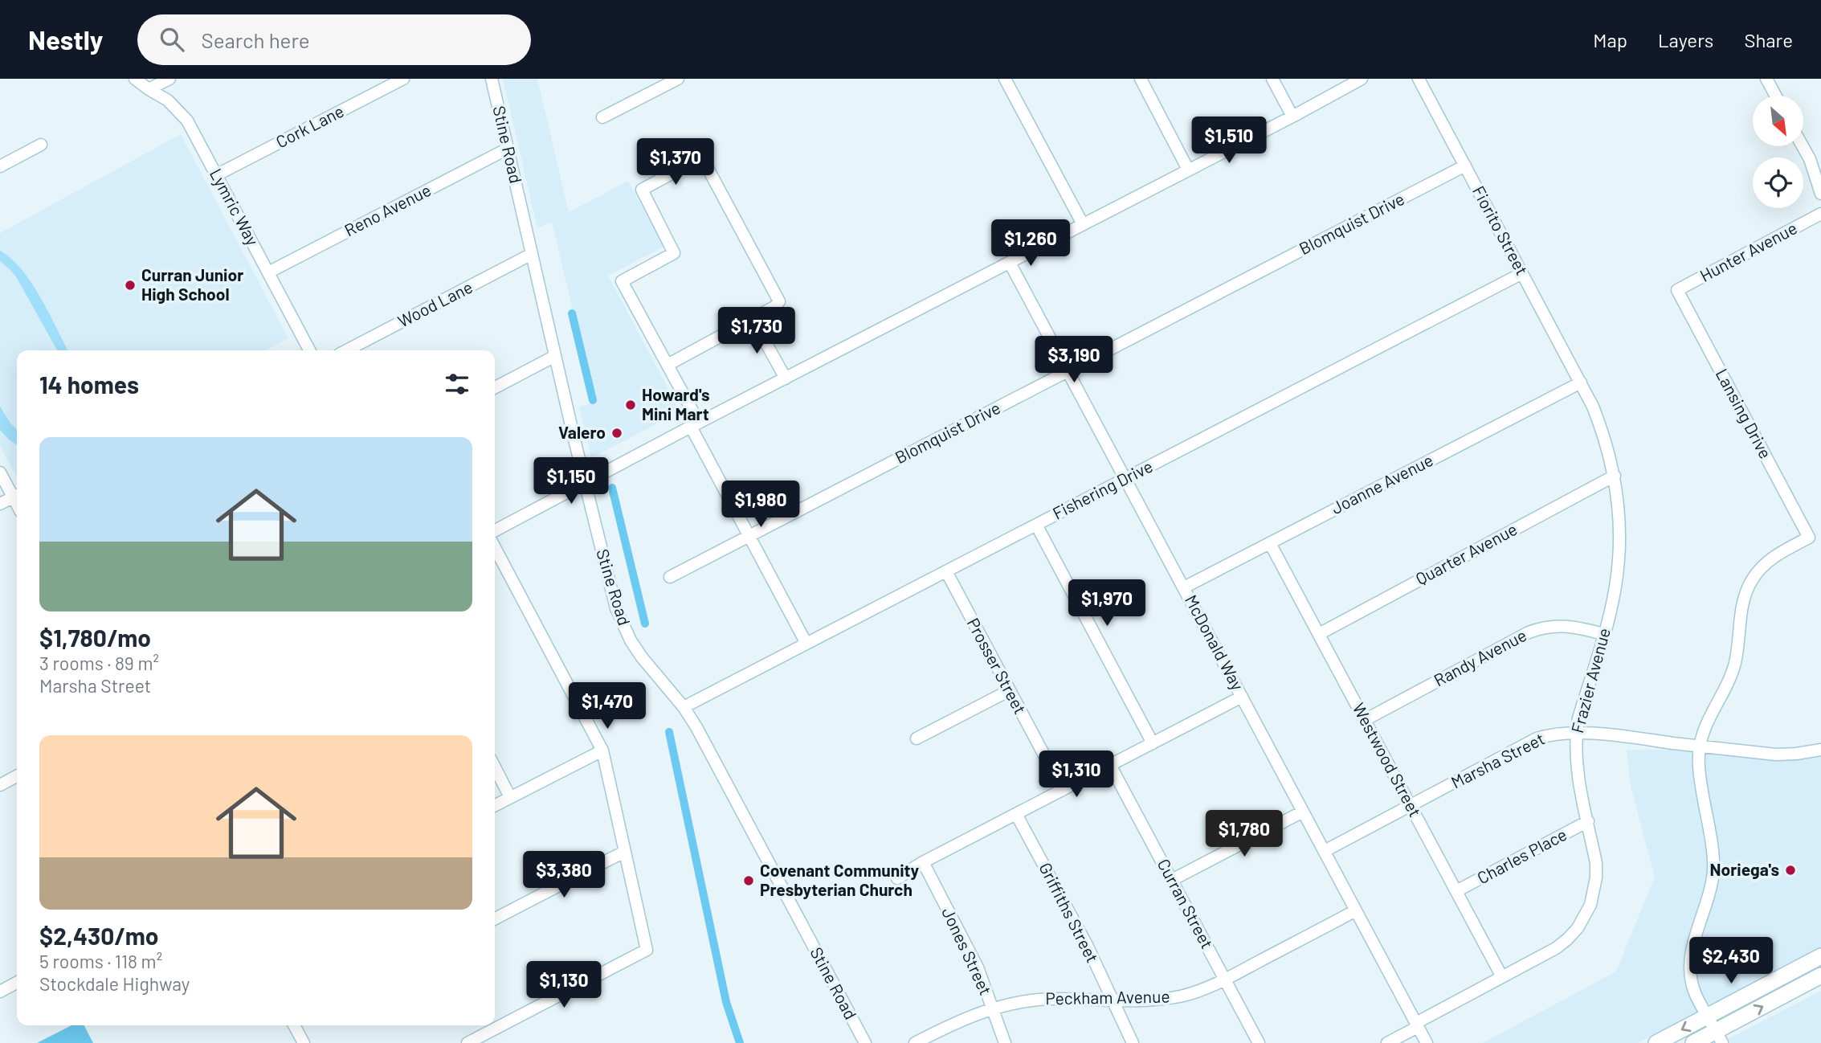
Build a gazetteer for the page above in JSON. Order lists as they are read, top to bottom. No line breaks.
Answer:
{"streets":{"street":["Cork Lane","Stine Road","Lymric Way","Reno Avenue","Blomquist Drive","Fiorito Street","Hunter Avenue","Wood Lane","Lansing Drive","Joanne Avenue","Fishering Drive","Quarter Avenue","McDonald Way","Randy Avenue","Prosser Street","Frazier Avenue","Westwood Street","Marsha Street","Charles Place","Curran Street","Griffiths Street","Jones Street","Peckham Avenue"]},"crossings":[["Cork Lane","Lymric Way"],["Stine Road","Reno Avenue"],["Stine Road","Wood Lane"],["Stine Road","Fishering Drive"],["Lymric Way","Reno Avenue"],["Blomquist Drive","Fiorito Street"],["Blomquist Drive","McDonald Way"],["Fiorito Street","Joanne Avenue"],["Fiorito Street","Fishering Drive"],["Fiorito Street","Frazier Avenue"],["Hunter Avenue","Lansing Drive"],["Lansing Drive","Marsha Street"],["Joanne Avenue","McDonald Way"],["Joanne Avenue","Frazier Avenue"],["Joanne Avenue","Westwood Street"],["Fishering Drive","McDonald Way"],["Fishering Drive","Prosser Street"],["Quarter Avenue","Frazier Avenue"],["Quarter Avenue","Westwood Street"],["McDonald Way","Frazier Avenue"],["McDonald Way","Marsha Street"],["McDonald Way","Peckham Avenue"],["Randy Avenue","Frazier Avenue"],["Randy Avenue","Westwood Street"],["Frazier Avenue","Westwood Street"],["Frazier Avenue","Marsha Street"],["Frazier Avenue","Charles Place"],["Westwood Street","Marsha Street"],["Westwood Street","Charles Place"],["Curran Street","Peckham Avenue"],["Griffiths Street","Peckham Avenue"],["Jones Street","Peckham Avenue"]],"places":["Curran Junior High School","Howard's Mini Mart","Valero","Noriega's","Covenant Community Presbyterian Church"],"north":"bottom right","page":{"header":"Nestly","search":"Search here","nav":["Map","Layers","Share"],"price":["$1,510","$1,370","$1,260","$1,730","$3,190","$1,150","$1,980","$1,970","$1,470","$1,310","$1,780","$3,380","$2,430","$1,130"],"heading":"14 homes","list":[{"name":"$1,780/mo","note":"3 rooms · 89 m² · Marsha Street"},{"name":"$2,430/mo","note":"5 rooms · 118 m² · Stockdale Highway"}]}}
